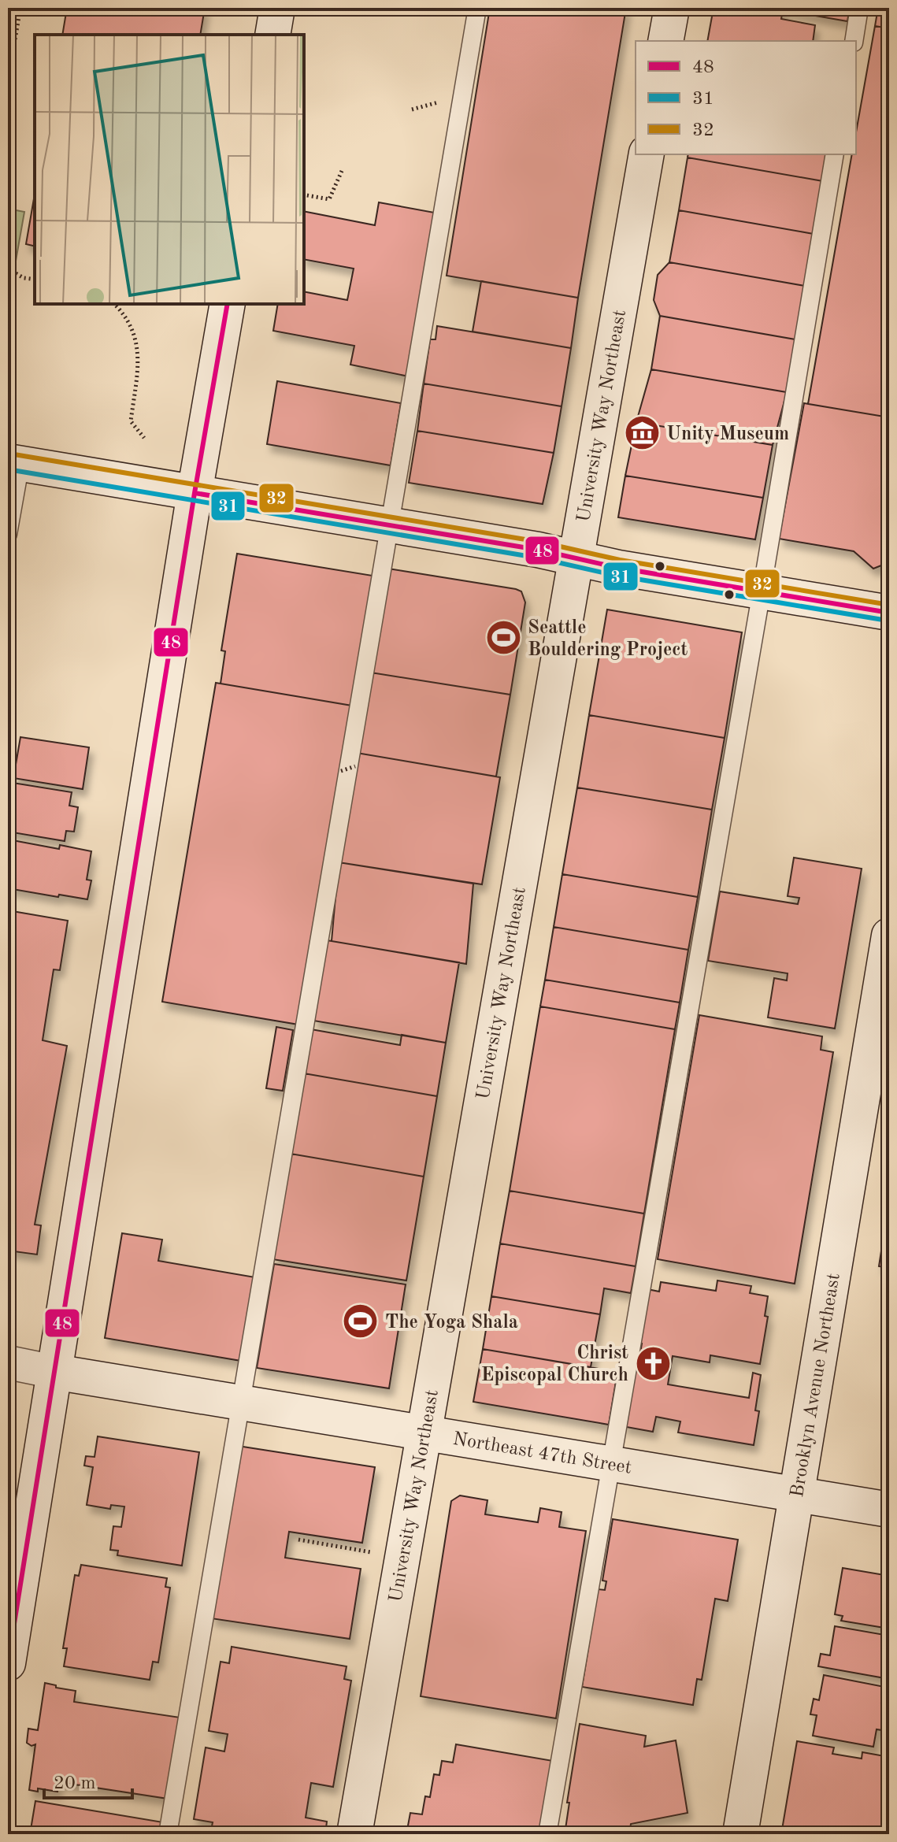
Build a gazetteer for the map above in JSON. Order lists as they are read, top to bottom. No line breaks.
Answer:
{"streets":{"street":["University Way Northeast","Brooklyn Avenue Northeast","Northeast 47th Street"]},"crossings":[["University Way Northeast","Northeast 47th Street"],["Brooklyn Avenue Northeast","Northeast 47th Street"]],"places":{"museum":["Unity Museum"],"sports":["Seattle Bouldering Project","The Yoga Shala"],"church":["Christ Episcopal Church"]},"lines":["transit line 48","transit line 32","transit line 31"],"legend":["48","31","32"],"scale_bar":"20 m"}
